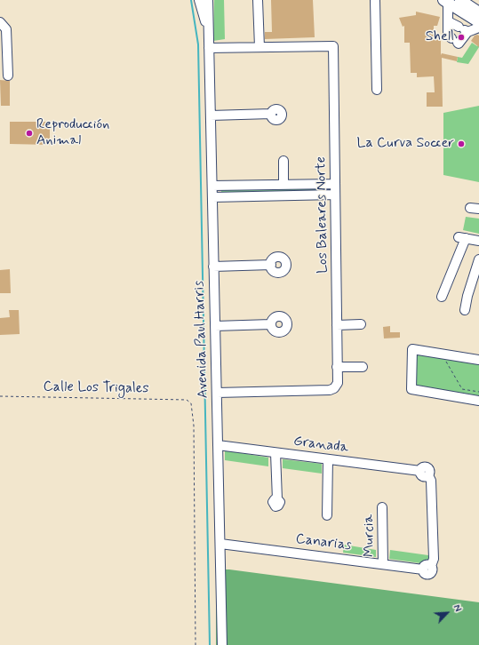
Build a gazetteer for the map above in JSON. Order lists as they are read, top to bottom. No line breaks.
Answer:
{"streets":{"street":["Los Baleares Norte","Avenida Paul Harris","Granada","Murcia","Canarias"],"path":["Calle Los Trigales"]},"crossings":[["Los Baleares Norte","Avenida Paul Harris"],["Avenida Paul Harris","Calle Los Trigales"],["Avenida Paul Harris","Granada"],["Avenida Paul Harris","Canarias"],["Granada","Canarias"],["Murcia","Canarias"]],"places":["Shell","Reproducción Animal","La Curva Soccer"],"north":"top right"}
